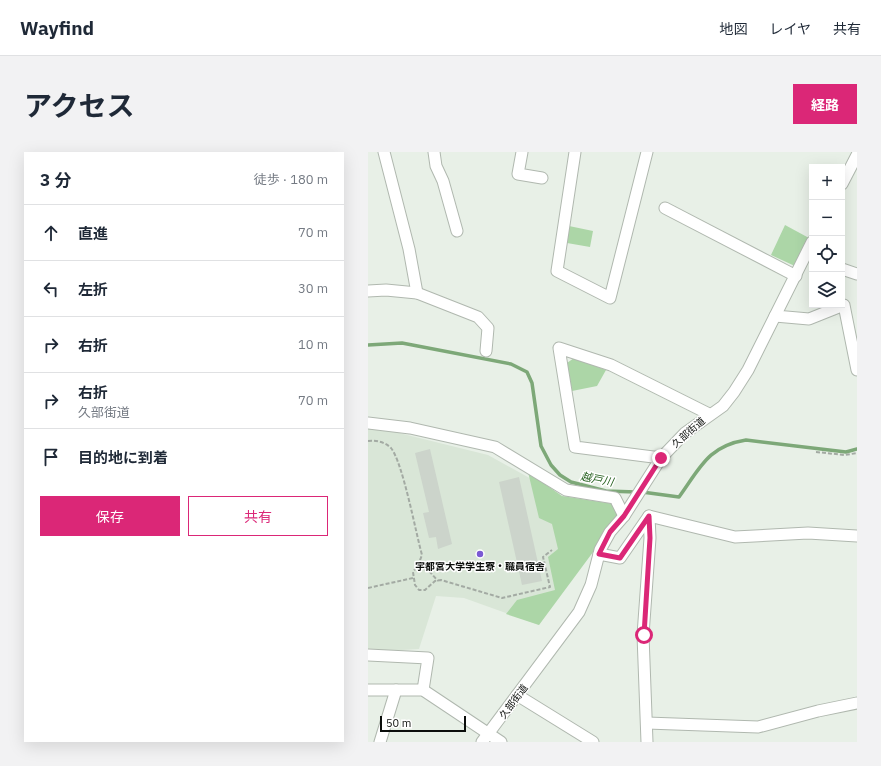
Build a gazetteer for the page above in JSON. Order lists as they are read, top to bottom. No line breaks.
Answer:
{"streets":{"street":["久部街道"]},"water":["越戸川"],"places":["宇都宮大学学生寮・職員宿舎"],"scale_bar":"50 m","page":{"header":"Wayfind","nav":["地図","レイヤ","共有"],"title":"アクセス","buttons":["経路",["保存","共有"]],"heading":["3 分","徒歩 · 180 m"],"map_buttons":["+","−"],"list":[["直進","70 m"],["左折","30 m"],["右折","10 m"],["右折","久部街道","70 m"],"目的地に到着"],"scale":"50 m"}}
